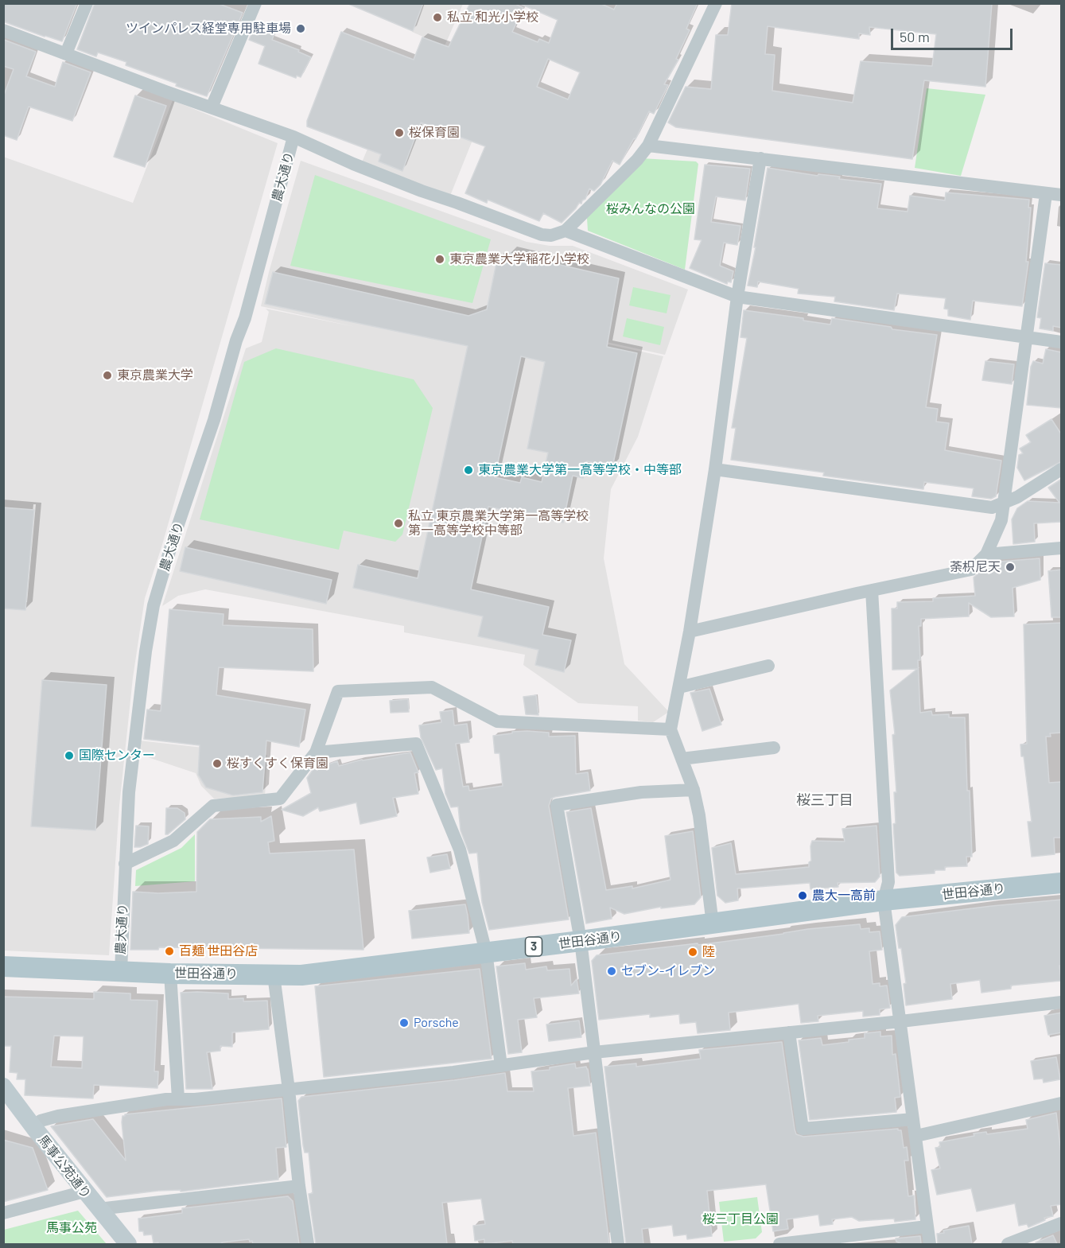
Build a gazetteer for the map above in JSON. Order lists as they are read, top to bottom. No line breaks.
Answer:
{"streets":{"main road":["世田谷通り","3"],"street":["農大通り","馬事公苑通り"]},"crossings":[["農大通り","世田谷通り"]],"districts":["桜三丁目"],"parks":["桜みんなの公園","桜三丁目公園","馬事公苑"],"places":["私立 和光小学校","ツインパレス経堂専用駐車場","桜保育園","東京農業大学稲花小学校","東京農業大学","東京農業大学第一高等学校・中等部","私立 東京農業大学第一高等学校 第一高等学校中等部","荼枳尼天","国際センター","桜すくすく保育園","農大一高前","百麺 世田谷店","陸","セブン-イレブン","Porsche"],"scale_bar":"50 m"}
